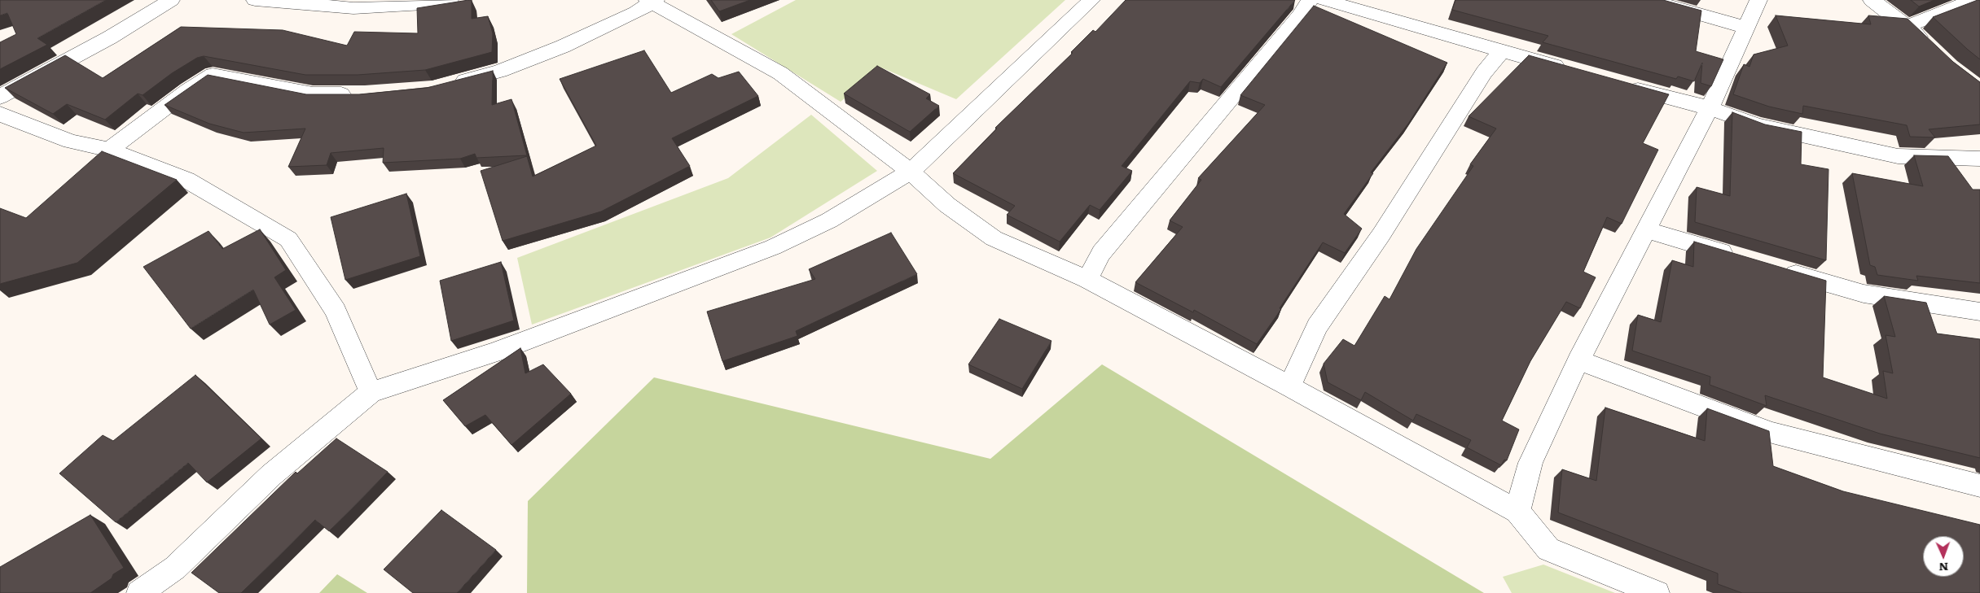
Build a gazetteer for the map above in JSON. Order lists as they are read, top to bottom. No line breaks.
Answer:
{"north":"bottom"}
